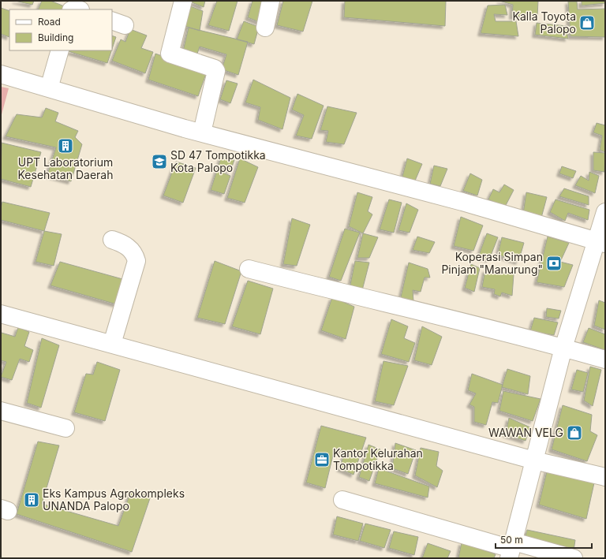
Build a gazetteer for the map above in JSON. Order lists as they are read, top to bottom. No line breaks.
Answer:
{"places":{"shop":["Kalla Toyota Palopo","WAWAN VELG"],"building":["UPT Laboratorium Kesehatan Daerah","Eks Kampus Agrokompleks UNANDA Palopo"],"school or university":["SD 47 Tompotikka Kota Palopo"],"bank":["Koperasi Simpan Pinjam \"Manurung\""],"office":["Kantor Kelurahan Tompotikka"]},"legend":["Road","Building"],"scale_bar":"50 m"}
